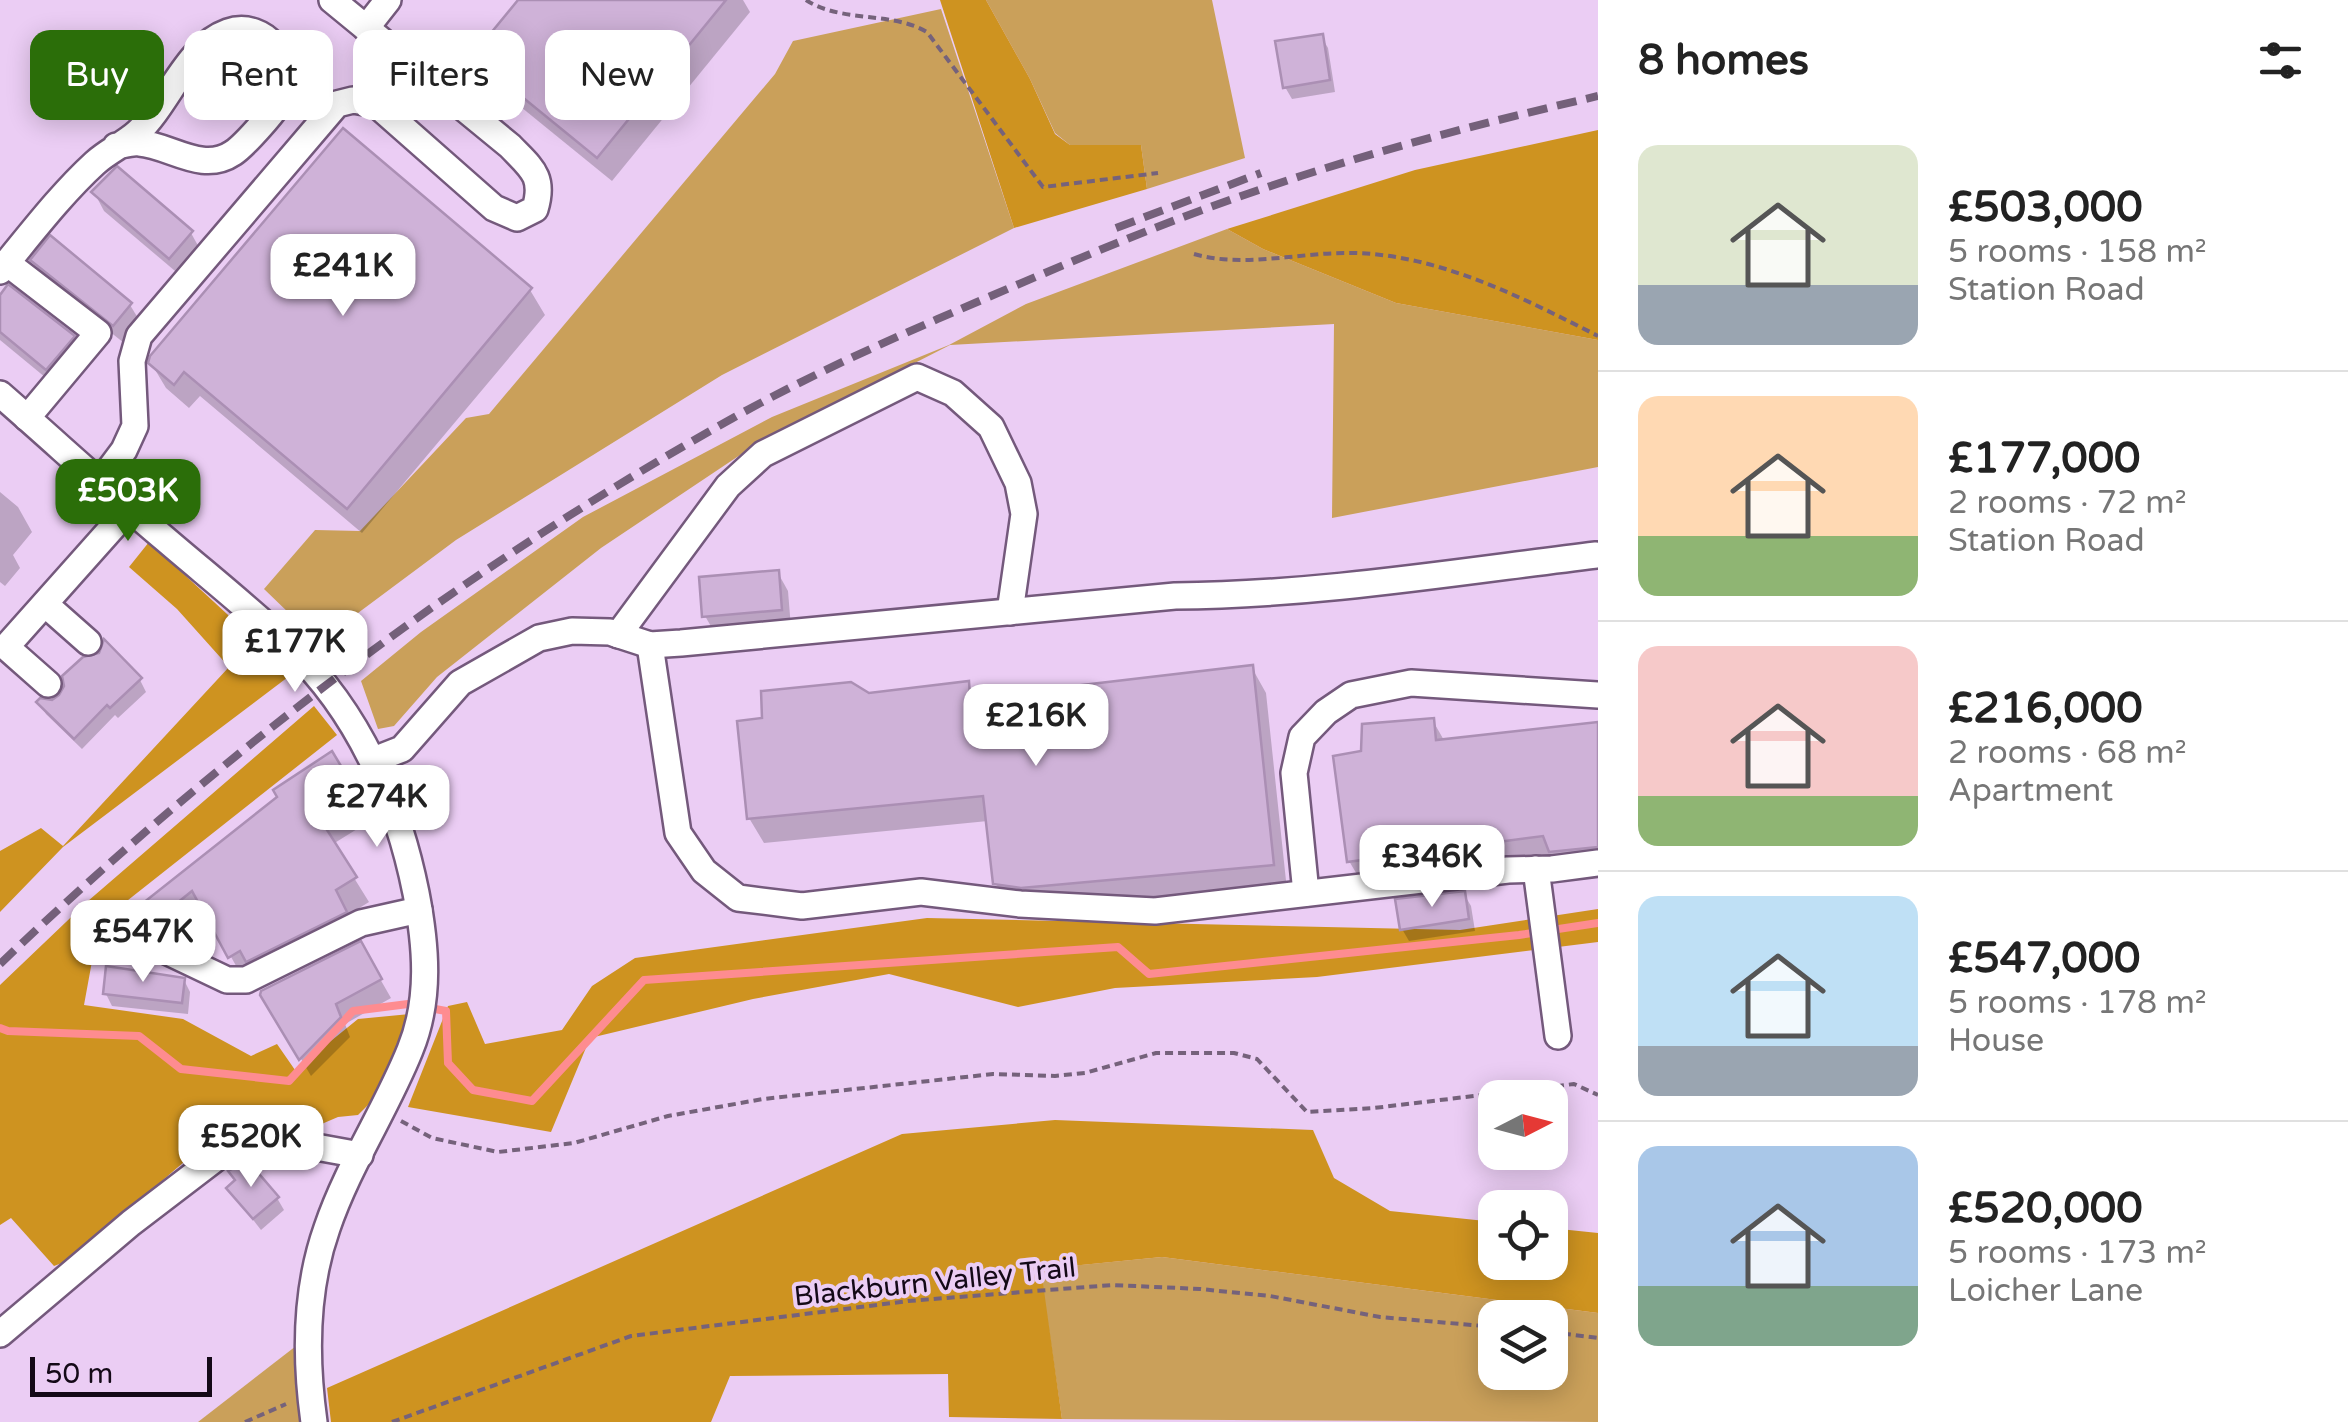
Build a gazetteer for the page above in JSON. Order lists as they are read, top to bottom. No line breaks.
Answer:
{"streets":{"path":["Blackburn Valley Trail"]},"scale_bar":"50 m","north":"right","page":{"heading":"8 homes","chip":["Buy","Rent","Filters","New"],"list":[{"name":"£503,000","note":"5 rooms · 158 m² · Station Road"},{"name":"£177,000","note":"2 rooms · 72 m² · Station Road"},{"name":"£216,000","note":"2 rooms · 68 m² · Apartment"},{"name":"£547,000","note":"5 rooms · 178 m² · House"},{"name":"£520,000","note":"5 rooms · 173 m² · Loicher Lane"}],"price":["£241K","£503K","£177K","£216K","£274K","£346K","£547K","£520K"],"scale":"50 m"}}
